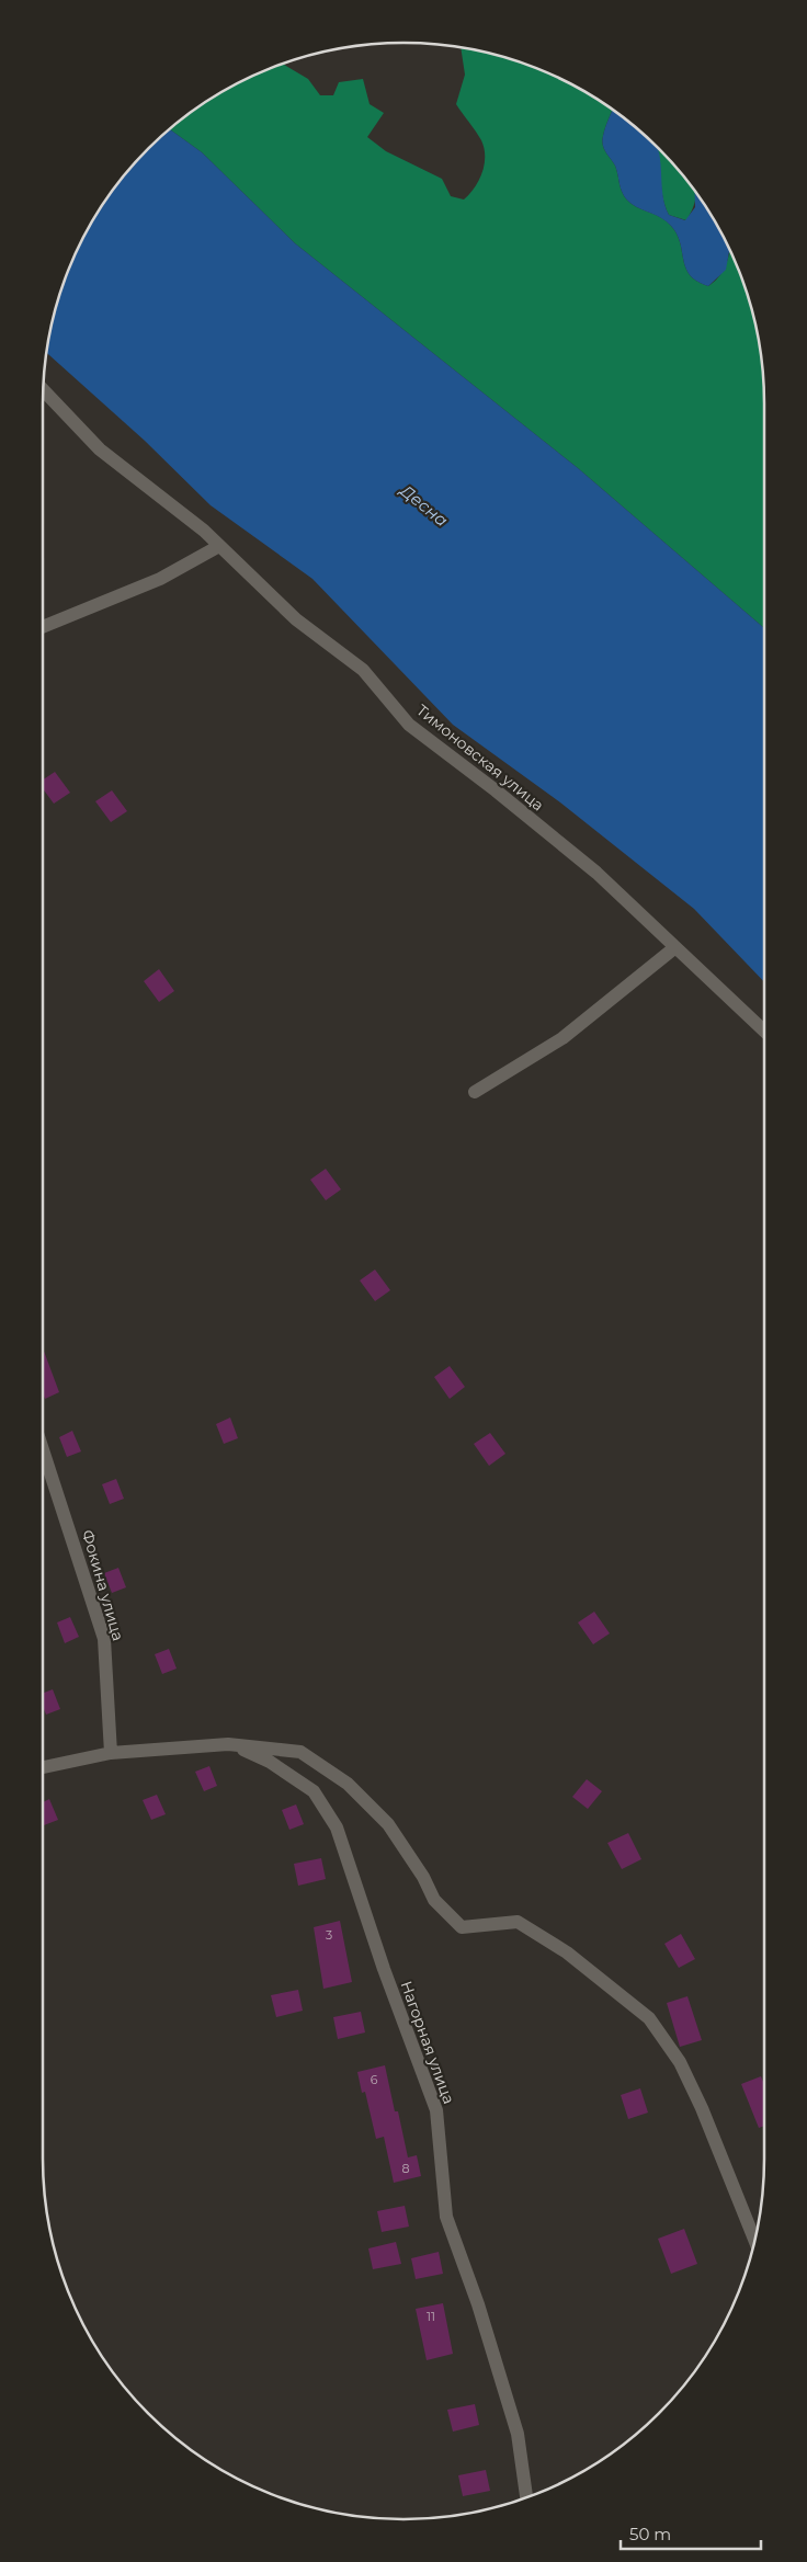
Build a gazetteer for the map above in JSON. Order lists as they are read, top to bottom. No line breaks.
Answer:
{"streets":{"street":["Тимоновская улица","Фокина улица","Нагорная улица"]},"water":["Десна"],"house_numbers":["3","6","8","11"],"scale_bar":"50 m"}
